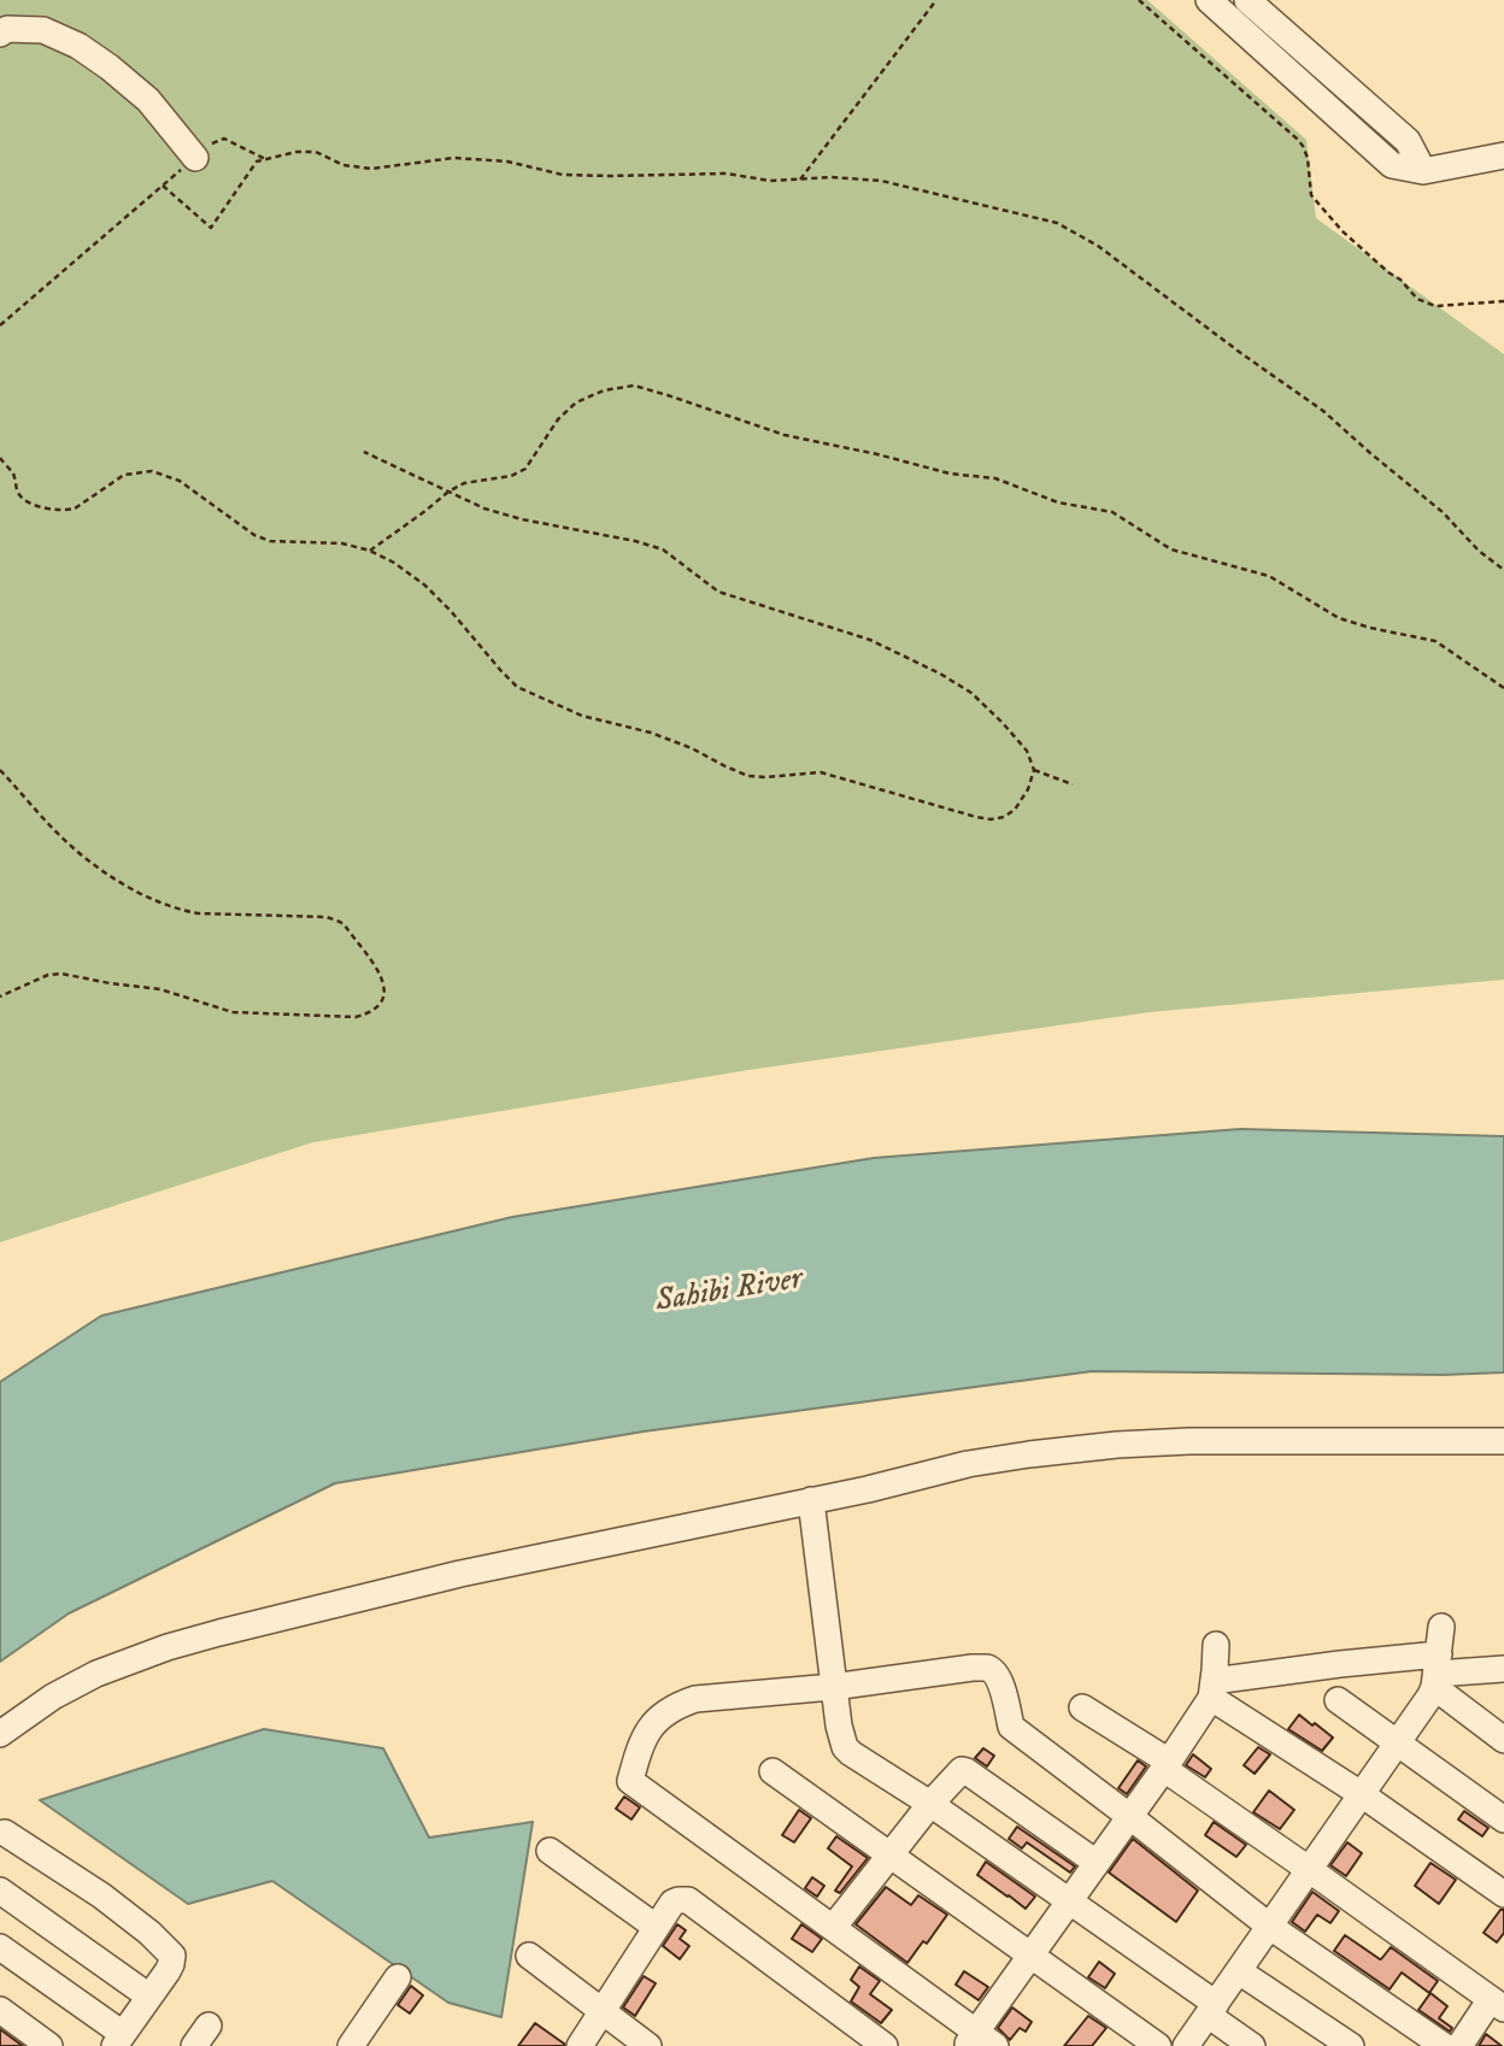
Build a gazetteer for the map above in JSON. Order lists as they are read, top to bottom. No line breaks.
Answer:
{"water":["Sahibi River"]}
